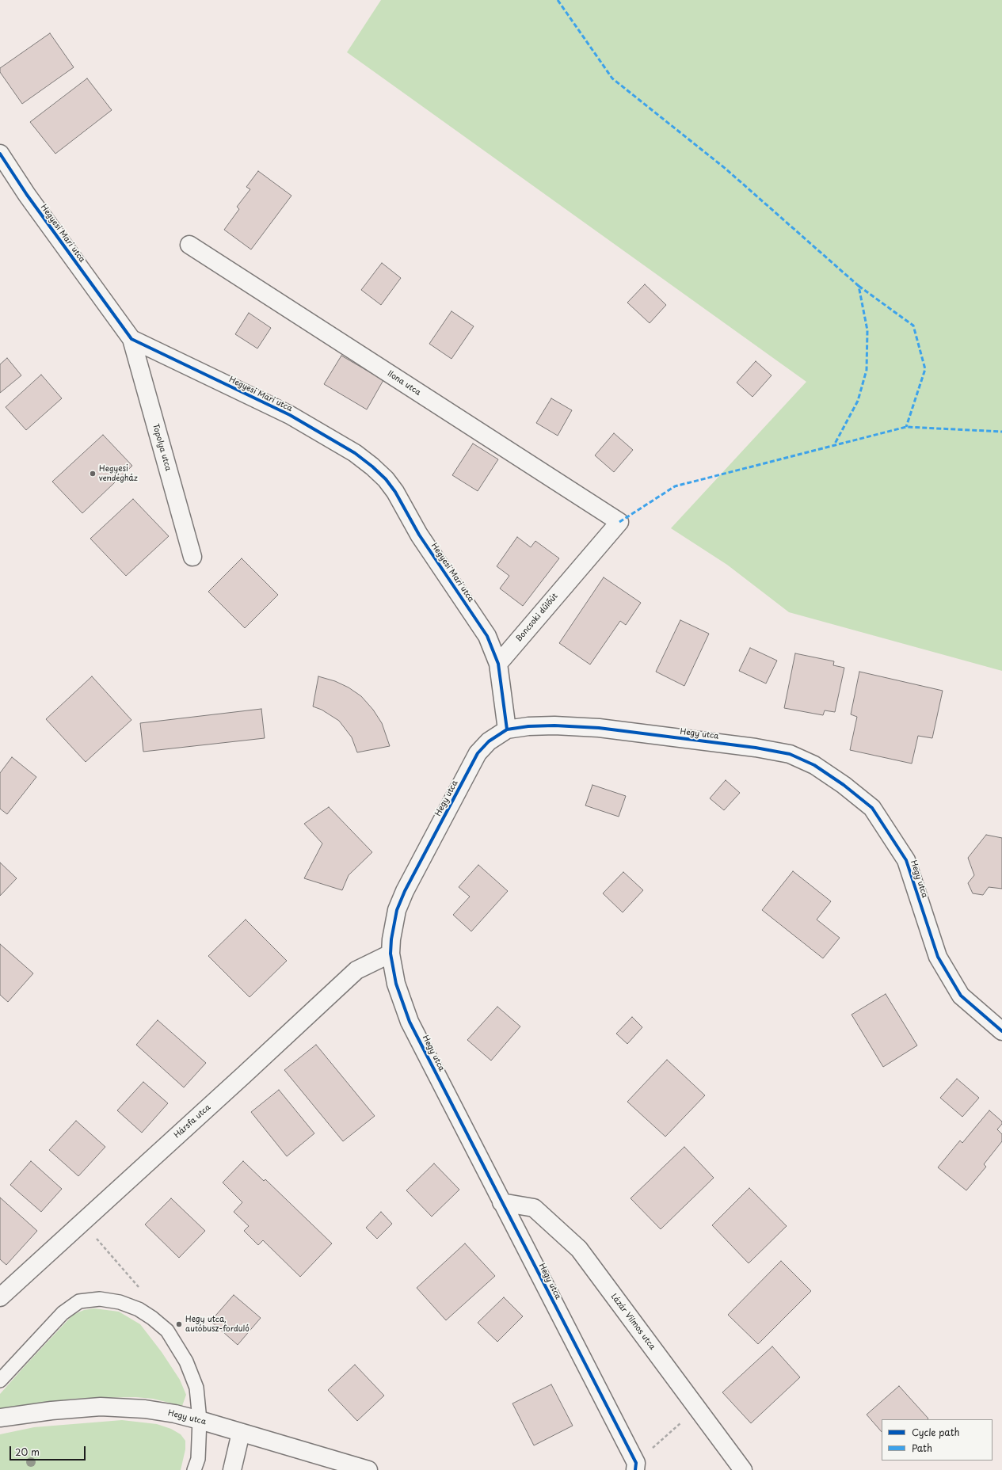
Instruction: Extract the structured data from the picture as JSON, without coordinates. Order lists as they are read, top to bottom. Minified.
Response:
{"streets":{"street":["Hegyesi Mari utca","Ilona utca","Topolya utca","Boncsoki dűlőút","Hegy utca","Hársfa utca","Lázár Vilmos utca"]},"crossings":[["Hegyesi Mari utca","Topolya utca"],["Hegyesi Mari utca","Boncsoki dűlőút"],["Ilona utca","Boncsoki dűlőút"],["Hegy utca","Hársfa utca"],["Hegy utca","Lázár Vilmos utca"]],"places":["Hegyesi vendégház","Hegy utca, autóbusz-forduló"],"legend":["Cycle path","Path"],"scale_bar":"20 m"}
